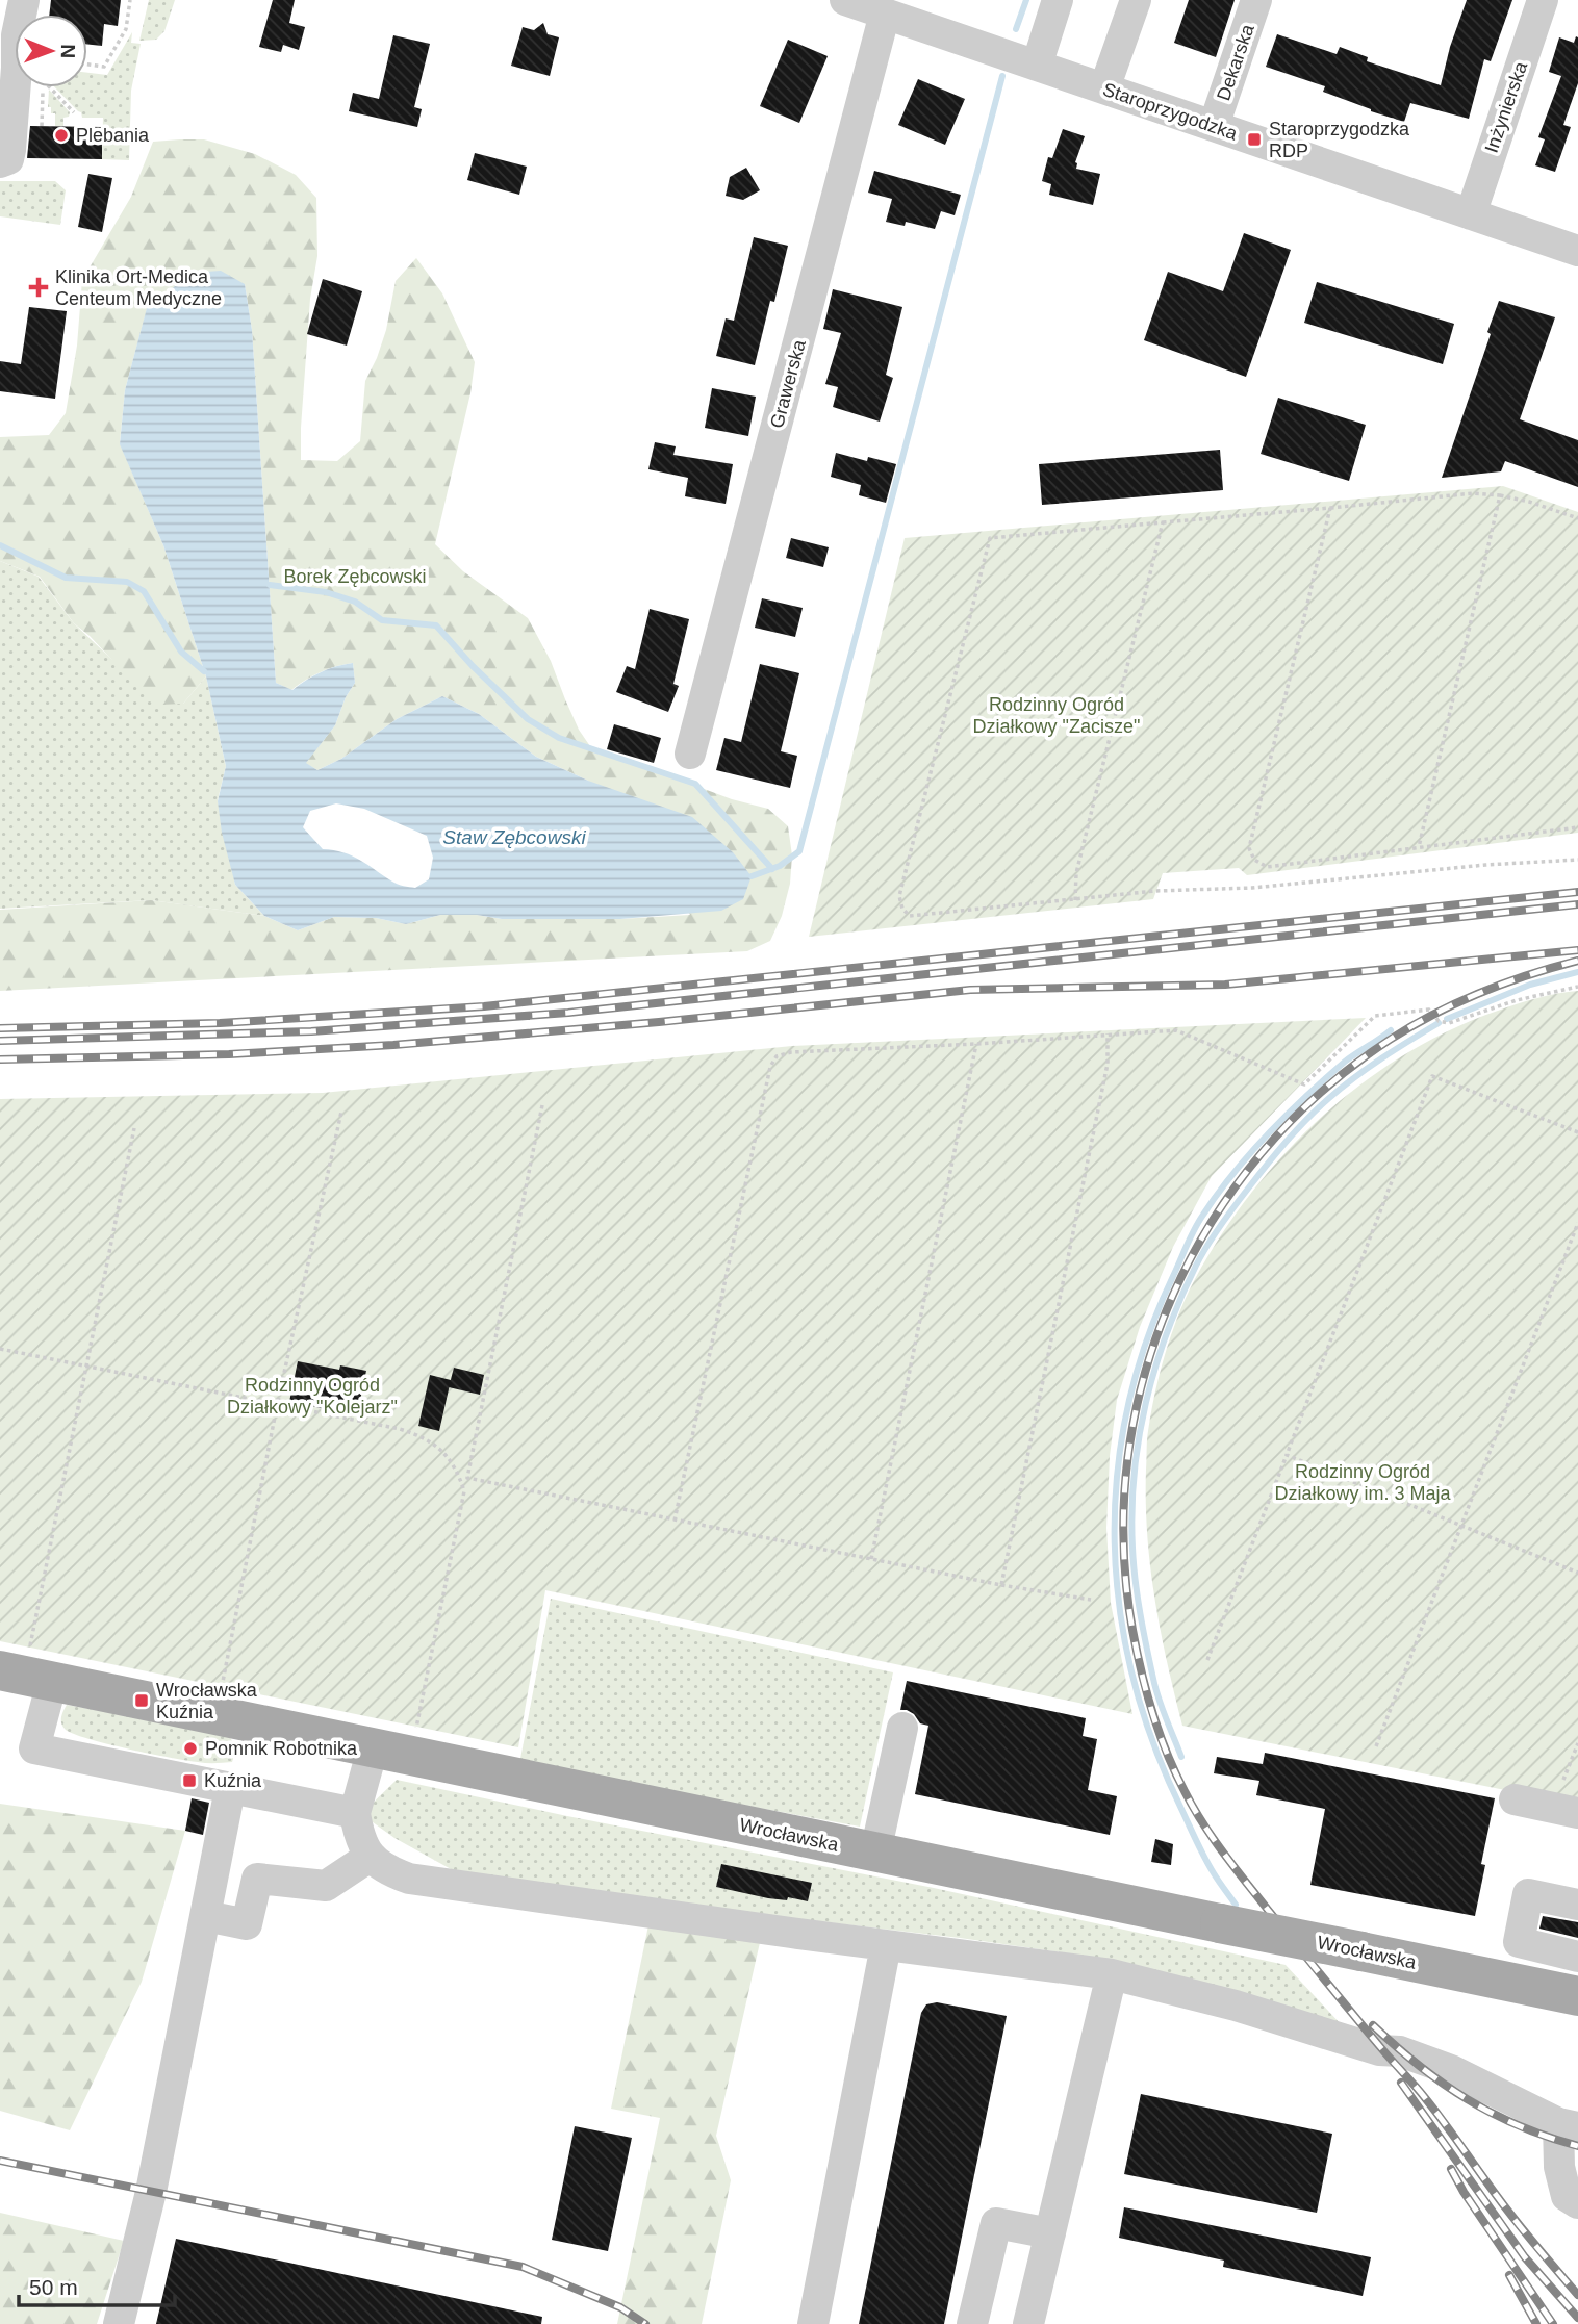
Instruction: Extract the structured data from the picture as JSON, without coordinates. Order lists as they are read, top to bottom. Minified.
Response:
{"streets":{"main road":["Wrocławska"],"street":["Dekarska","Inżynierska","Staroprzygodzka","Grawerska"]},"crossings":[["Dekarska","Staroprzygodzka"],["Inżynierska","Staroprzygodzka"],["Staroprzygodzka","Grawerska"]],"water":["Staw Zębcowski"],"parks":["Borek Zębcowski","Rodzinny Ogród Działkowy \"Zacisze\"","Rodzinny Ogród Działkowy \"Kolejarz\"","Rodzinny Ogród Działkowy im. 3 Maja"],"places":{"other":["Plebania","Pomnik Robotnika"],"transit":["Staroprzygodzka RDP","Wrocławska Kuźnia","Kuźnia"],"health":["Klinika Ort-Medica Centeum Medyczne"]},"scale_bar":"50 m","north":"right"}
